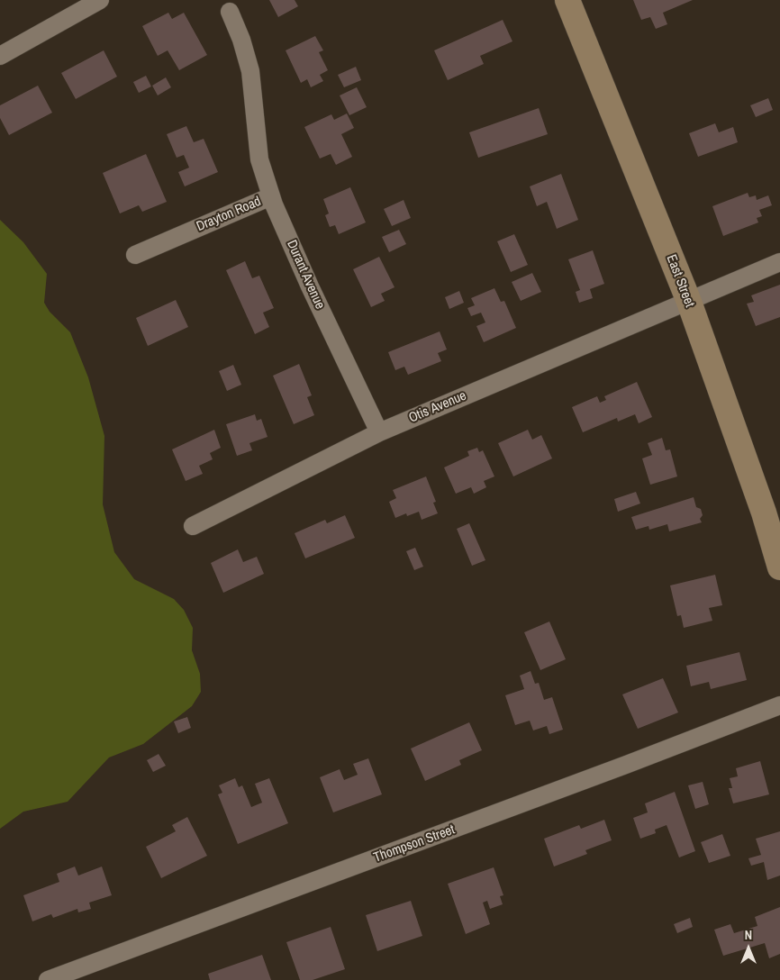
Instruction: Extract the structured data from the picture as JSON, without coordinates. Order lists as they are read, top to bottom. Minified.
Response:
{"streets":{"main road":["East Street"],"street":["Drayton Road","Durant Avenue","Otis Avenue","Thompson Street"]},"crossings":[["Drayton Road","Durant Avenue"],["Durant Avenue","Otis Avenue"],["East Street","Otis Avenue"]],"north":"top"}
